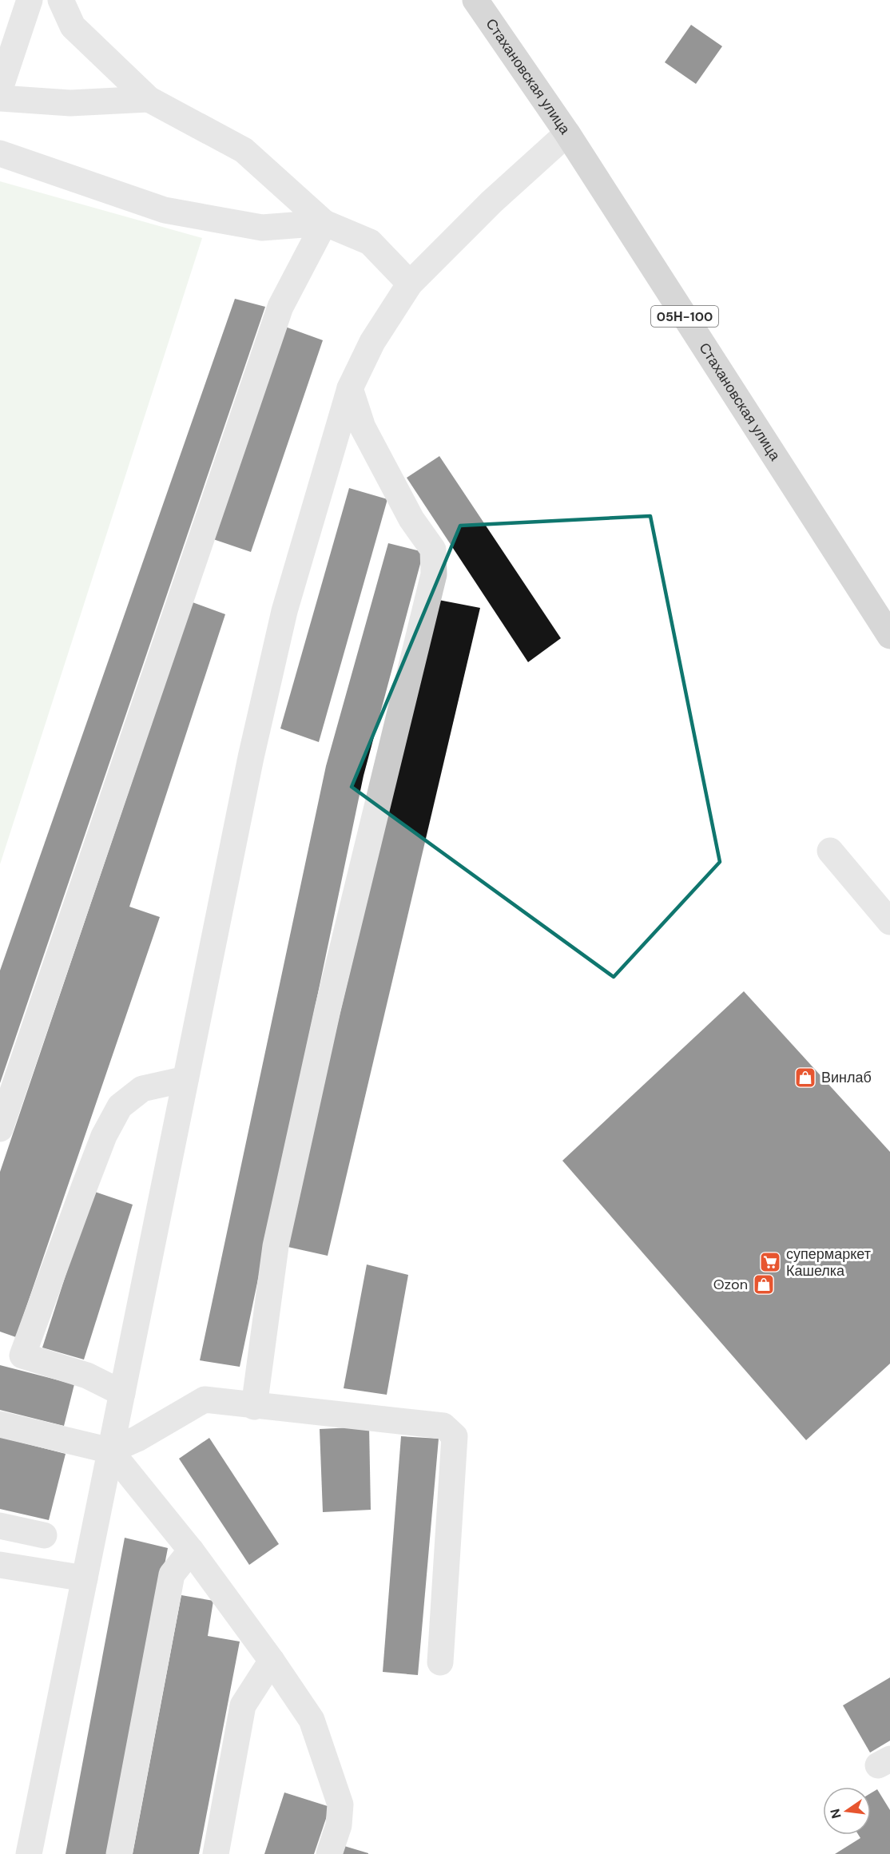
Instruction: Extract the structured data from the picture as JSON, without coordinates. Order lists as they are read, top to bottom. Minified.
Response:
{"streets":{"main road":["Стахановская улица","05Н-100"]},"places":{"shop":["Винлаб","Ozon"],"supermarket":["супермаркет Кашелка"]},"north":"left"}
